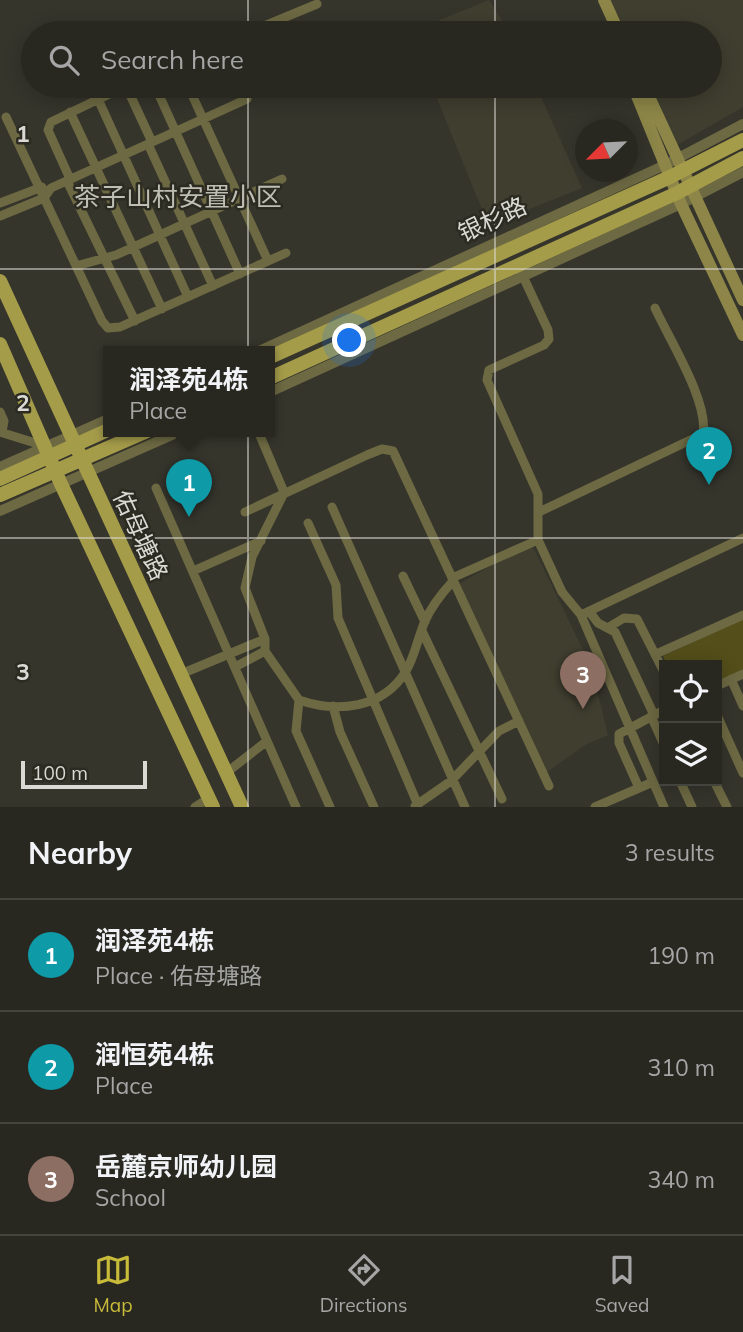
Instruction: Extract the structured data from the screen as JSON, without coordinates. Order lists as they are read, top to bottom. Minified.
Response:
{"streets":{"main road":["银杉路","佑母塘路"]},"districts":["茶子山村安置小区"],"scale_bar":"100 m","north":"bottom left","page":{"search":"Search here","popup":["润泽苑4栋","Place"],"pins":["2","1","3"],"scale":"100 m","heading":["Nearby","3 results"],"list":[{"mark":"1","name":"润泽苑4栋","note":"Place · 佑母塘路","value":"190 m"},{"mark":"2","name":"润恒苑4栋","note":"Place","value":"310 m"},{"mark":"3","name":"岳麓京师幼儿园","note":"School","value":"340 m"}],"nav":["Map","Directions","Saved"]},"grid":{"rows":["1","2","3"]}}
